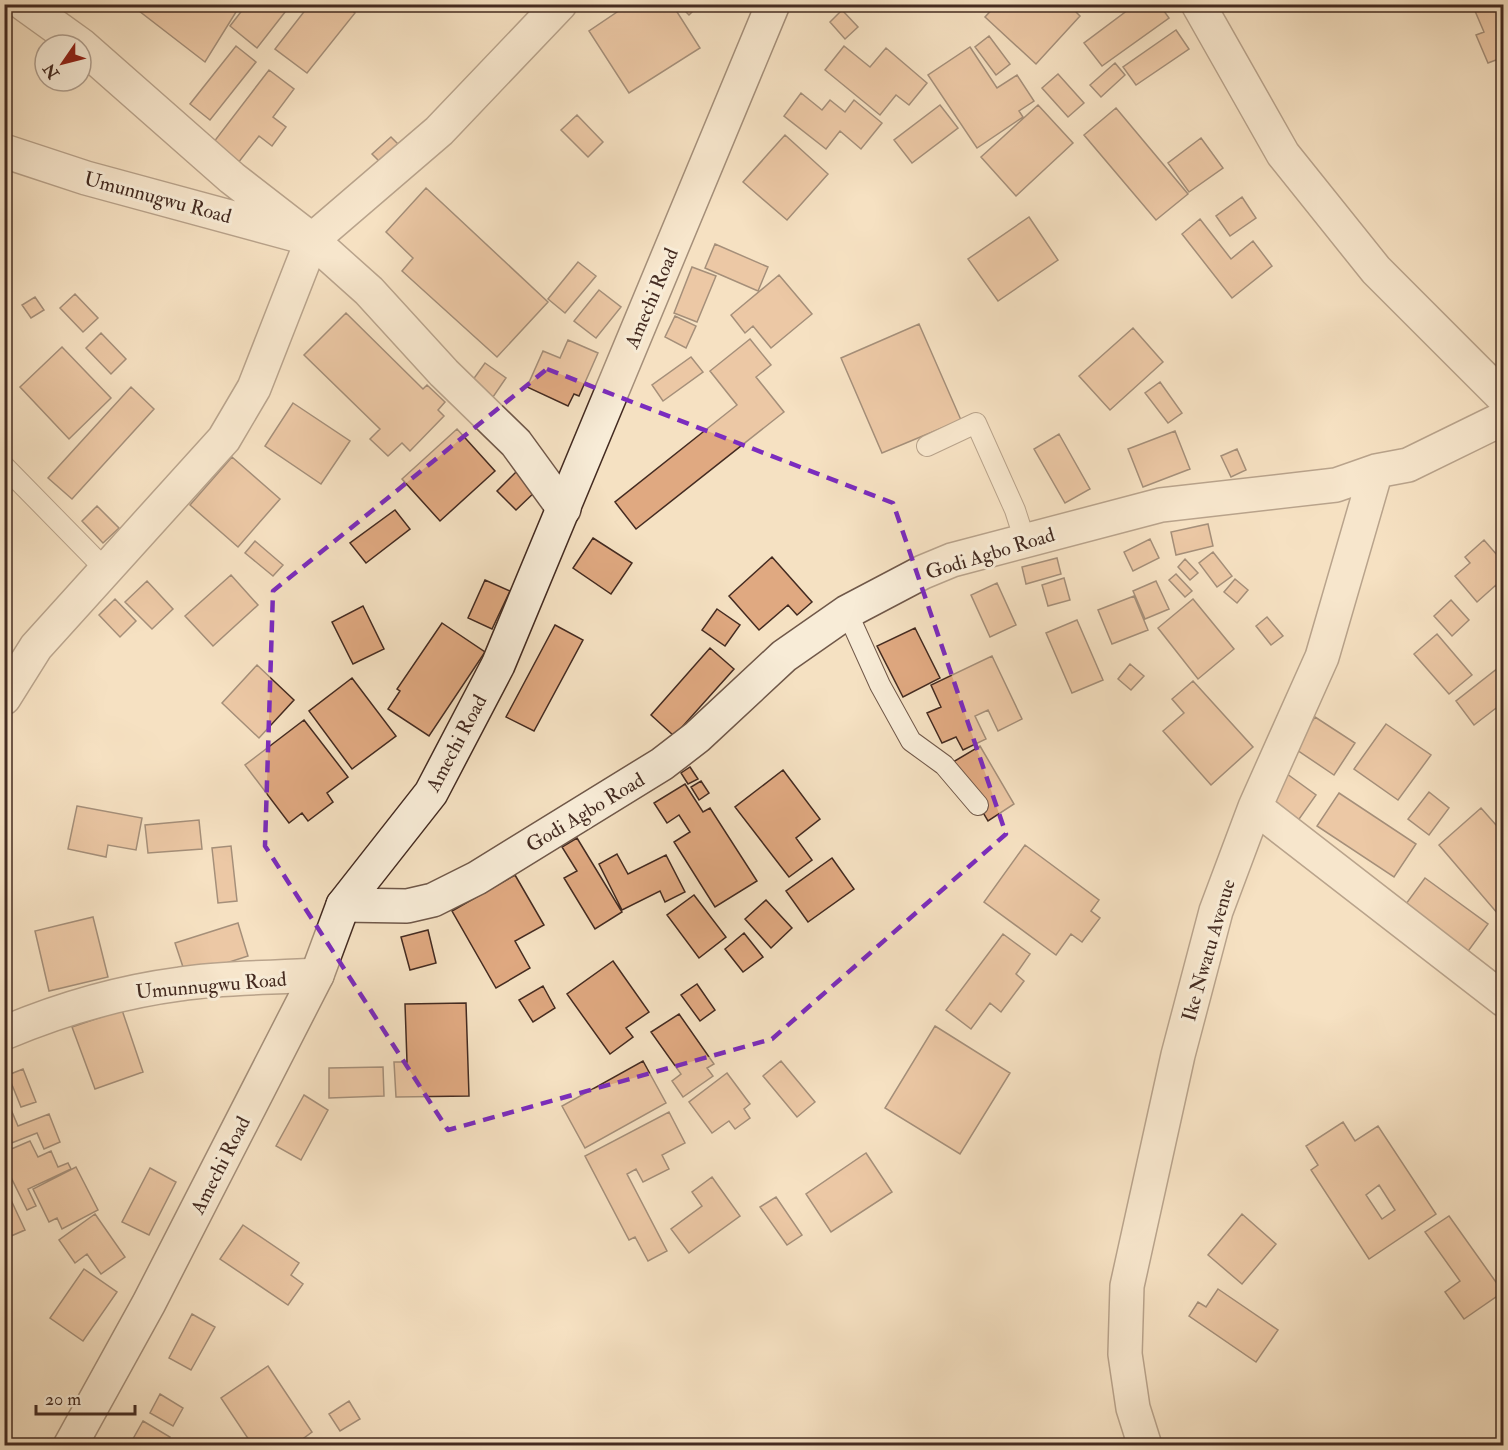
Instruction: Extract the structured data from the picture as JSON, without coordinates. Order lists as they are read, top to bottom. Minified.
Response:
{"streets":{"street":["Umunnugwu Road","Amechi Road","Godi Agbo Road","Ike Nwatu Avenue"]},"crossings":[["Umunnugwu Road","Amechi Road"],["Amechi Road","Godi Agbo Road"],["Godi Agbo Road","Ike Nwatu Avenue"]],"scale_bar":"20 m","north":"bottom left"}
